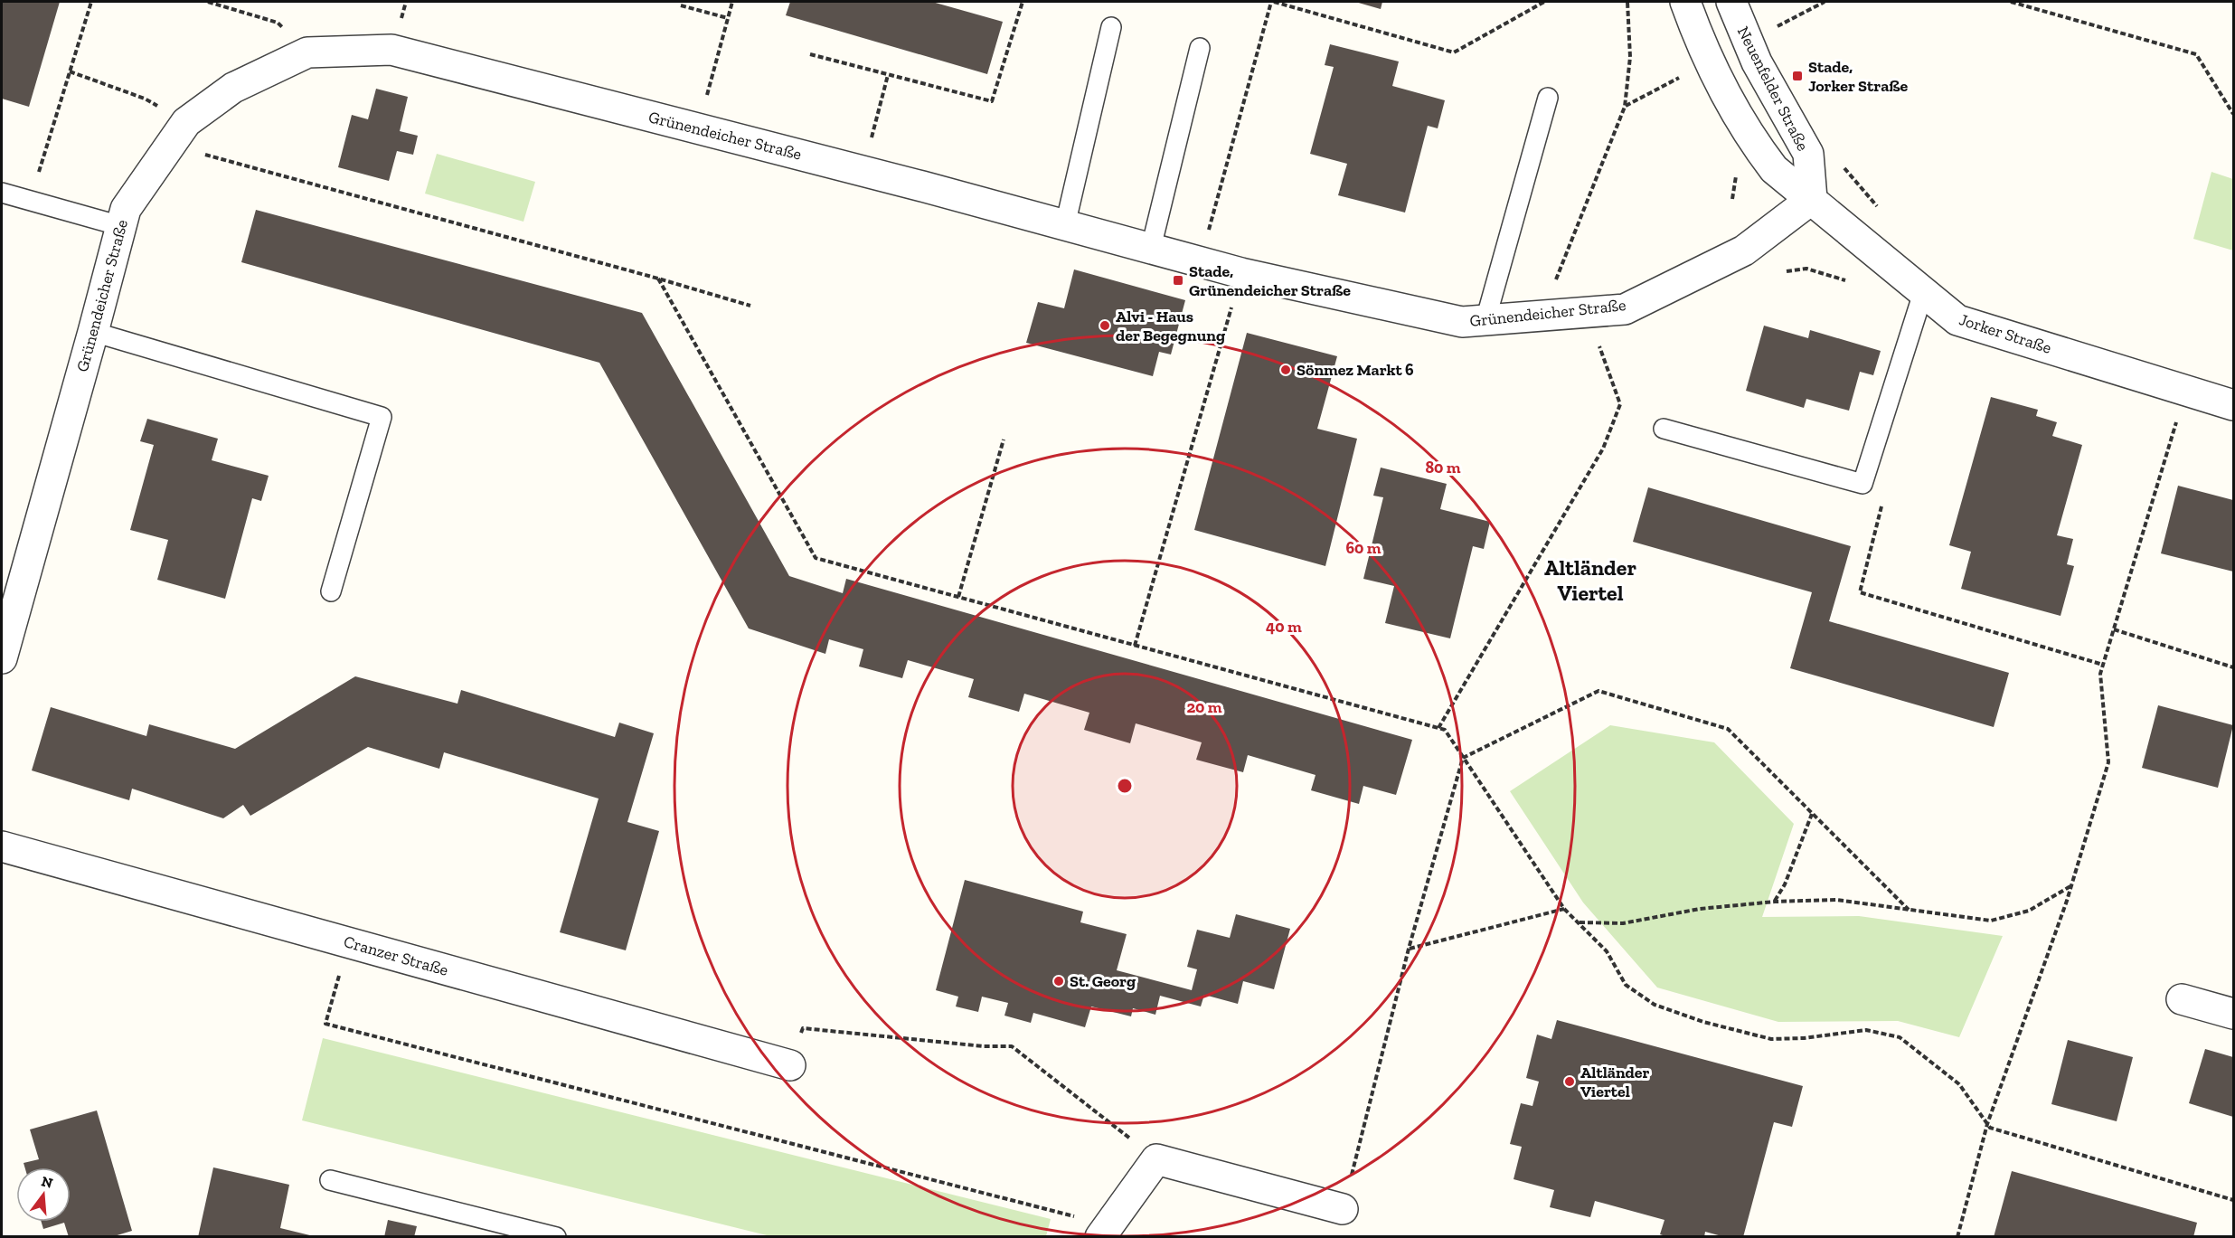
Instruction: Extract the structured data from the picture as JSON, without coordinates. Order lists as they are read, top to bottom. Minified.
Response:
{"streets":{"street":["Neuenfelder Straße","Grünendeicher Straße","Jorker Straße","Cranzer Straße"]},"crossings":[["Neuenfelder Straße","Grünendeicher Straße"],["Neuenfelder Straße","Jorker Straße"],["Grünendeicher Straße","Jorker Straße"]],"districts":["Altländer Viertel"],"places":{"transit":["Stade, Jorker Straße","Stade, Grünendeicher Straße"],"other":["Alvi - Haus der Begegnung","Sönmez Markt 6","St. Georg","Altländer Viertel"]},"north":"top","rings":["80 m","60 m","40 m","20 m"]}
